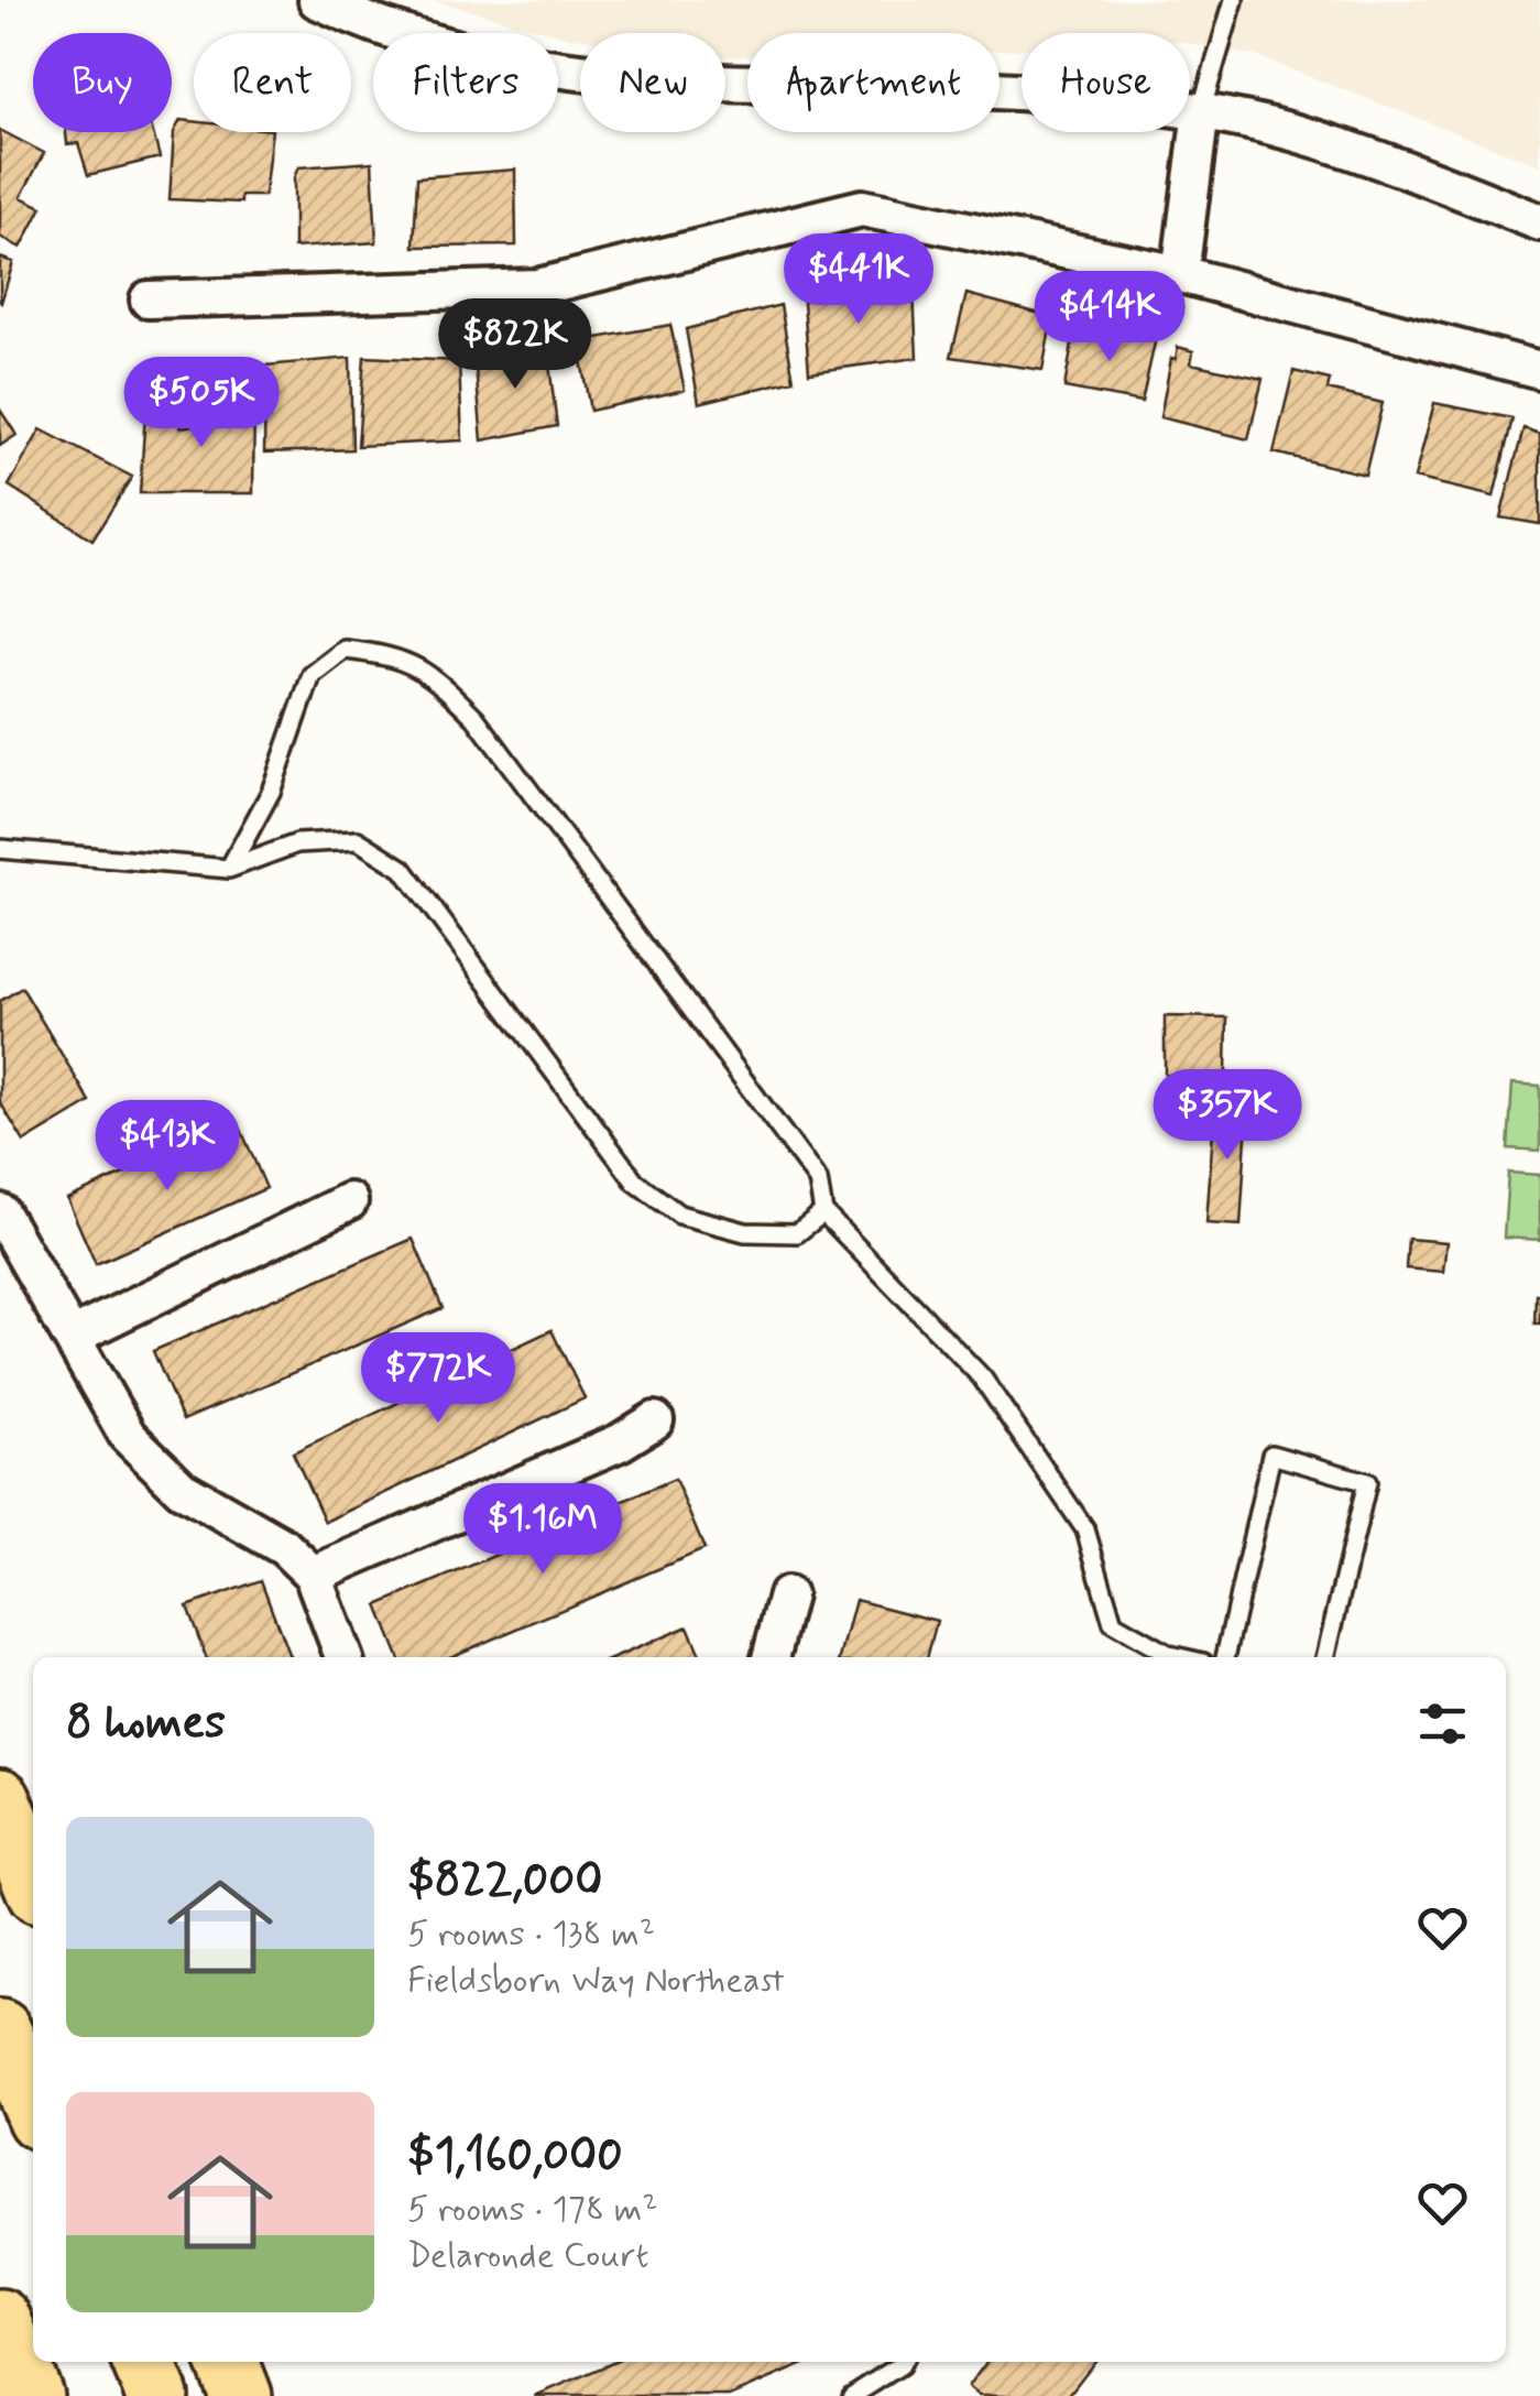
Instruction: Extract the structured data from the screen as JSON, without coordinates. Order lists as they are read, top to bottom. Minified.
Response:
{"page":{"chip":["Buy","Rent","Filters","New","Apartment","House"],"price":["$441K","$414K","$822K","$505K","$357K","$413K","$772K","$1.16M"],"heading":"8 homes","list":[{"name":"$822,000","note":"5 rooms · 138 m² · Fieldsborn Way Northeast"},{"name":"$1,160,000","note":"5 rooms · 178 m² · Delaronde Court"}]}}
